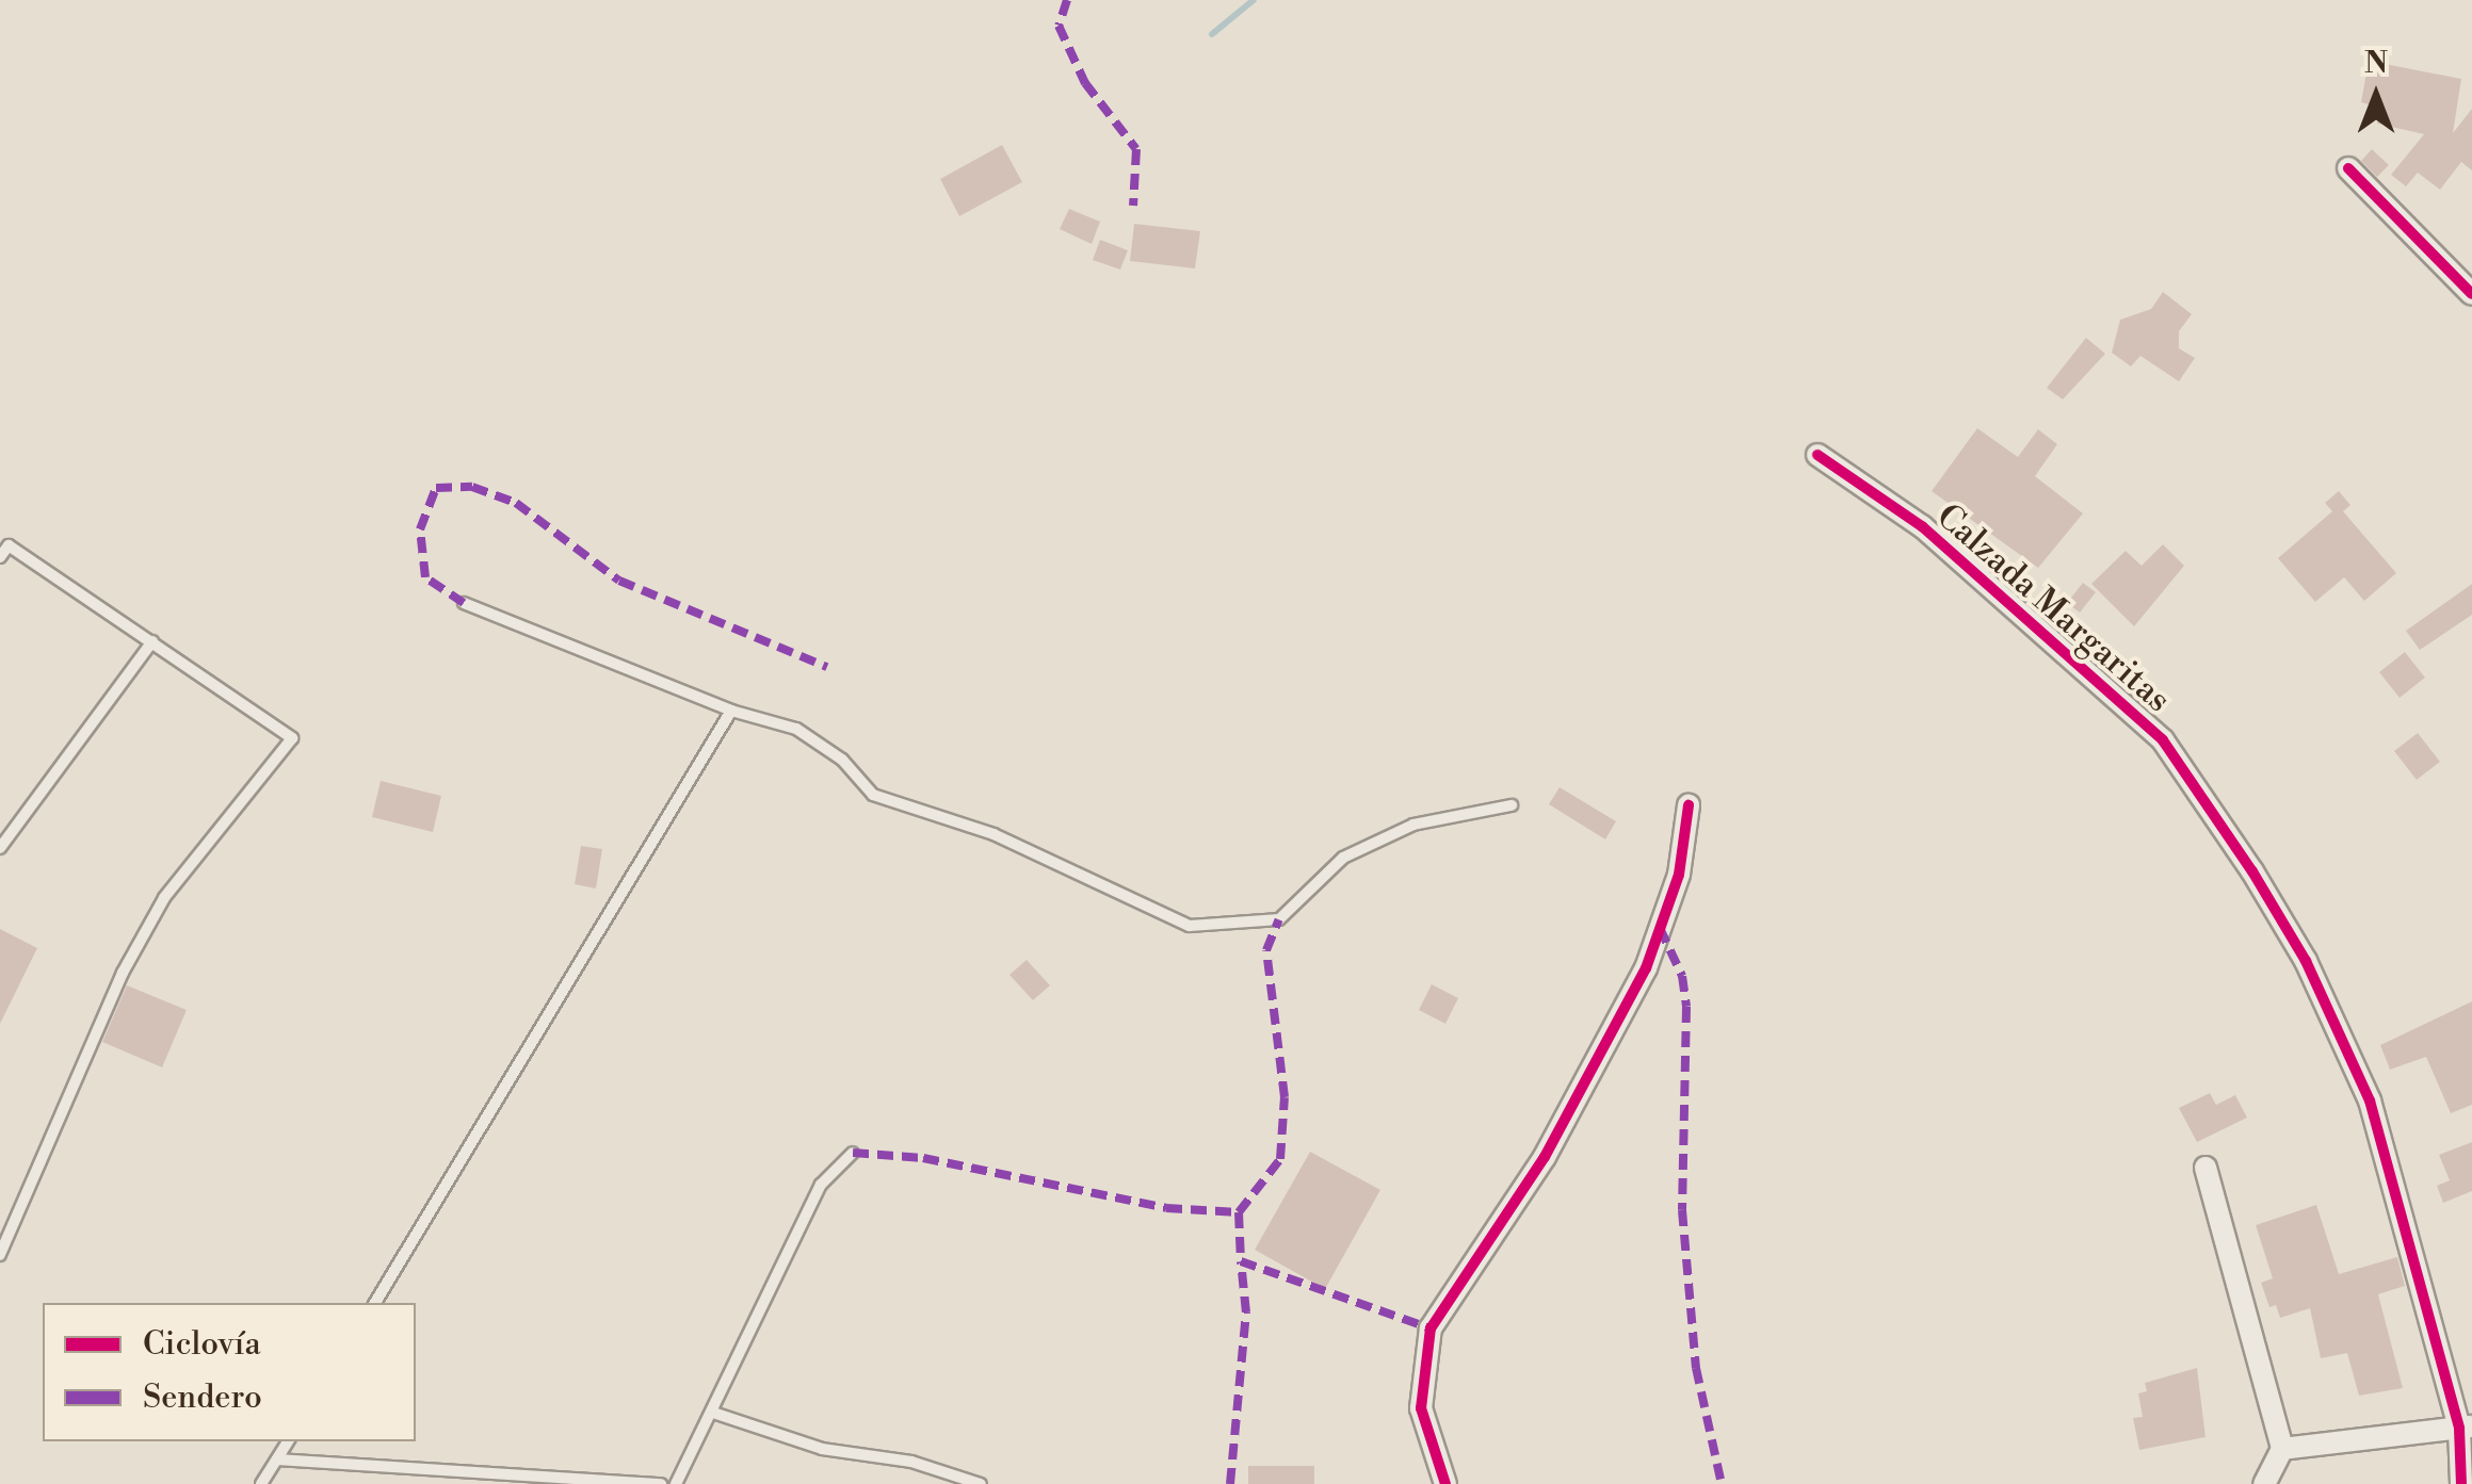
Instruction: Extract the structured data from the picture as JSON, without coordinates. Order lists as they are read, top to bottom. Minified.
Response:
{"streets":{"street":["Calzada Margaritas"]},"legend":["Ciclovía","Sendero"],"north":"top"}
